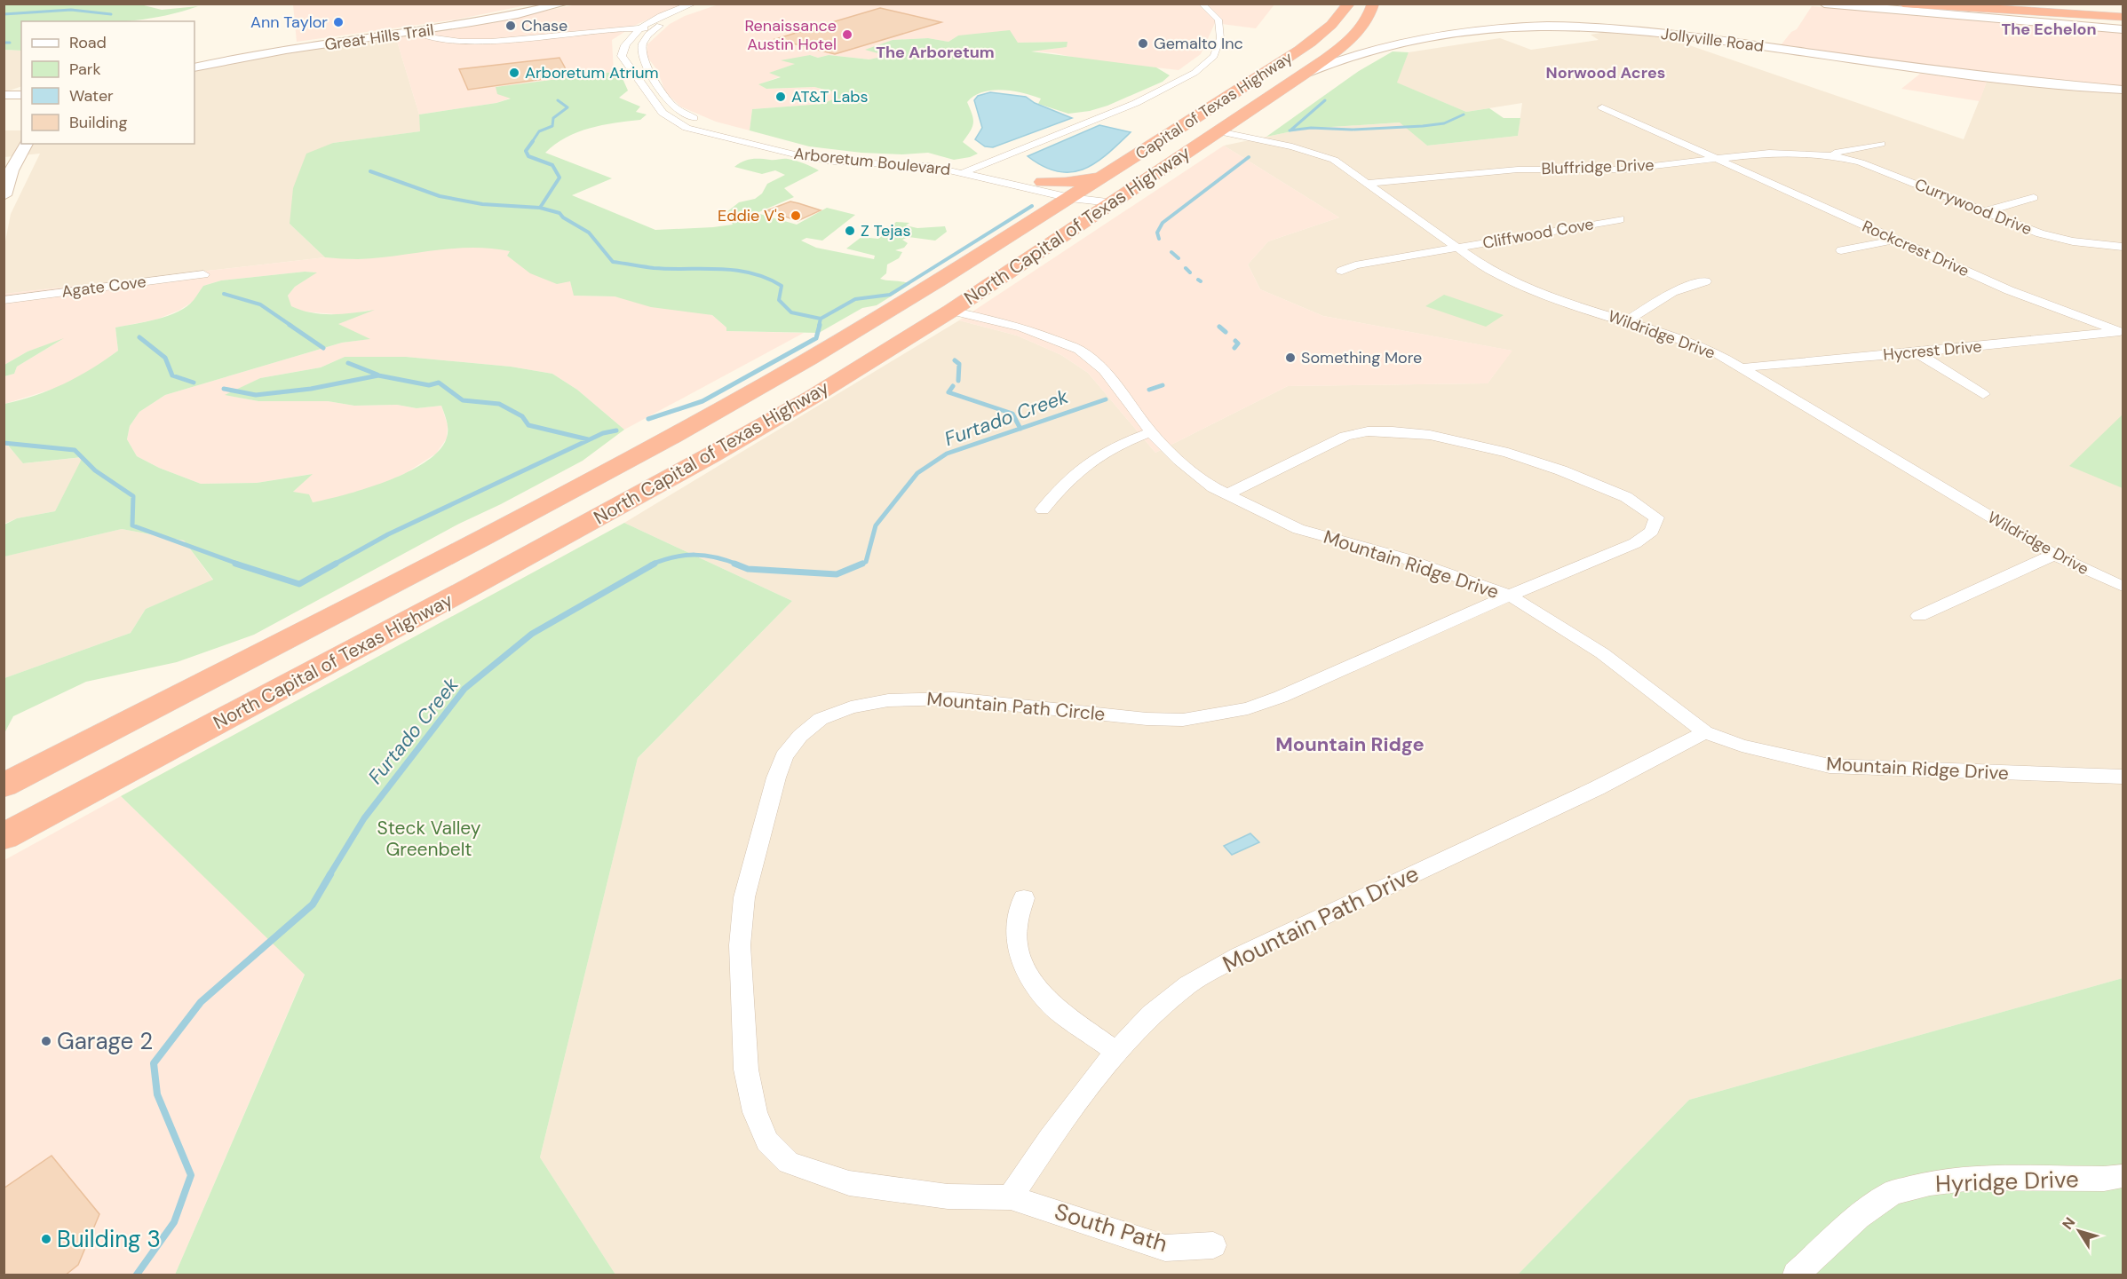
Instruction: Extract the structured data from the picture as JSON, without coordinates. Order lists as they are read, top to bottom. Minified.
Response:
{"streets":{"highway":["Capital of Texas Highway","North Capital of Texas Highway"],"street":["Great Hills Trail","Jollyville Road","Arboretum Boulevard","Bluffridge Drive","Currywood Drive","Cliffwood Cove","Rockcrest Drive","Agate Cove","Wildridge Drive","Hycrest Drive","Mountain Ridge Drive","Mountain Path Circle","Mountain Path Drive","Hyridge Drive","South Path"]},"crossings":[["Jollyville Road","North Capital of Texas Highway"],["Capital of Texas Highway","Arboretum Boulevard"],["Capital of Texas Highway","North Capital of Texas Highway"],["Arboretum Boulevard","North Capital of Texas Highway"],["Bluffridge Drive","Currywood Drive"],["Bluffridge Drive","Rockcrest Drive"],["Bluffridge Drive","Wildridge Drive"],["North Capital of Texas Highway","Wildridge Drive"],["North Capital of Texas Highway","Mountain Ridge Drive"],["Cliffwood Cove","Wildridge Drive"],["Rockcrest Drive","Hycrest Drive"],["Wildridge Drive","Hycrest Drive"],["Mountain Ridge Drive","Mountain Path Circle"],["Mountain Ridge Drive","Mountain Path Drive"],["Mountain Path Circle","Mountain Path Drive"],["Mountain Path Circle","South Path"],["Mountain Path Drive","South Path"]],"districts":["The Echelon","The Arboretum","Norwood Acres","Mountain Ridge"],"water":["Furtado Creek"],"parks":["Steck Valley Greenbelt"],"places":["Ann Taylor","Chase","Renaissance Austin Hotel","Gemalto Inc","Arboretum Atrium","AT&T Labs","Eddie V's","Z Tejas","Something More","Garage 2","Building 3"],"legend":["Road","Park","Water","Building"],"north":"top left"}
